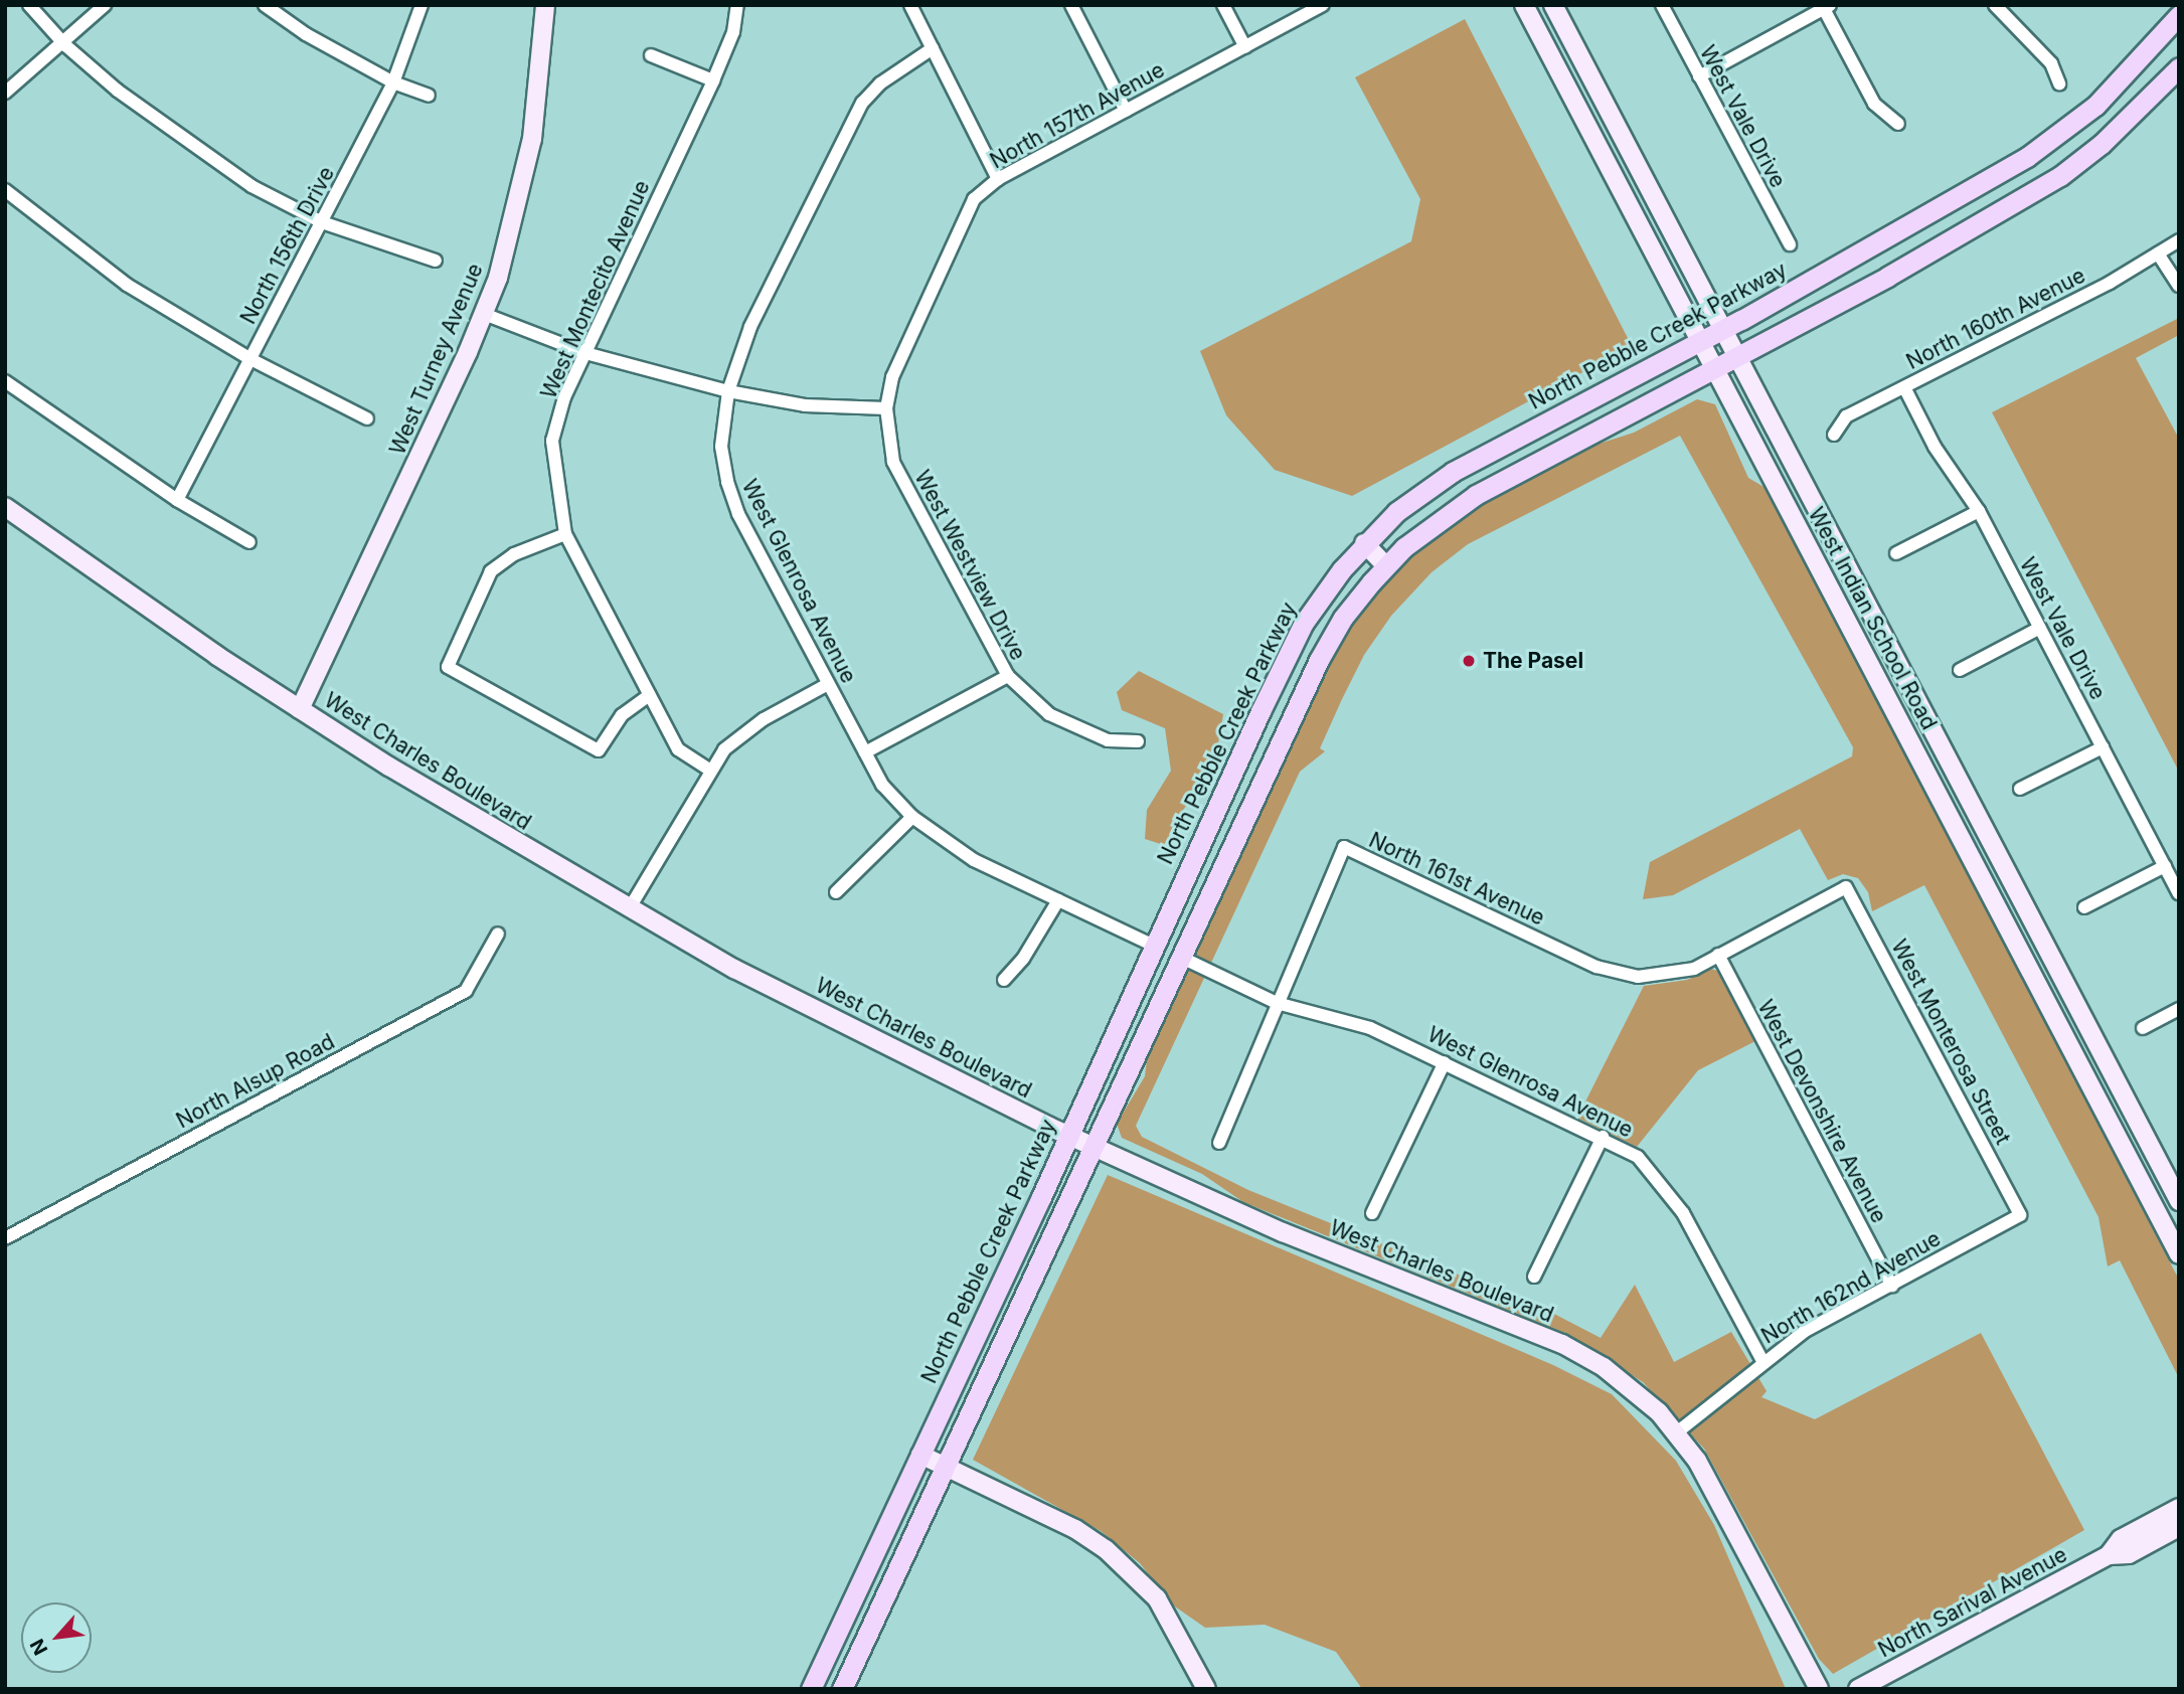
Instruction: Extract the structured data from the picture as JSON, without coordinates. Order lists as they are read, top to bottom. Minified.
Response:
{"streets":{"main road":["North Pebble Creek Parkway"],"street":["North 157th Avenue","West Vale Drive","North 156th Drive","West Montecito Avenue","North 160th Avenue","West Turney Avenue","West Westview Drive","West Glenrosa Avenue","West Indian School Road","West Charles Boulevard","North 161st Avenue","West Monterosa Street","North Alsup Road","West Devonshire Avenue","North 162nd Avenue","North Sarival Avenue"]},"crossings":[["North 157th Avenue","West Westview Drive"],["West Vale Drive","North 160th Avenue"],["North Pebble Creek Parkway","West Glenrosa Avenue"],["North Pebble Creek Parkway","West Indian School Road"],["North Pebble Creek Parkway","West Charles Boulevard"],["West Turney Avenue","West Charles Boulevard"],["West Glenrosa Avenue","North 161st Avenue"],["West Glenrosa Avenue","North 162nd Avenue"],["West Charles Boulevard","North 162nd Avenue"],["North 161st Avenue","West Monterosa Street"],["North 161st Avenue","West Devonshire Avenue"],["West Monterosa Street","North 162nd Avenue"],["West Devonshire Avenue","North 162nd Avenue"]],"places":["The Pasel"],"north":"bottom left"}
